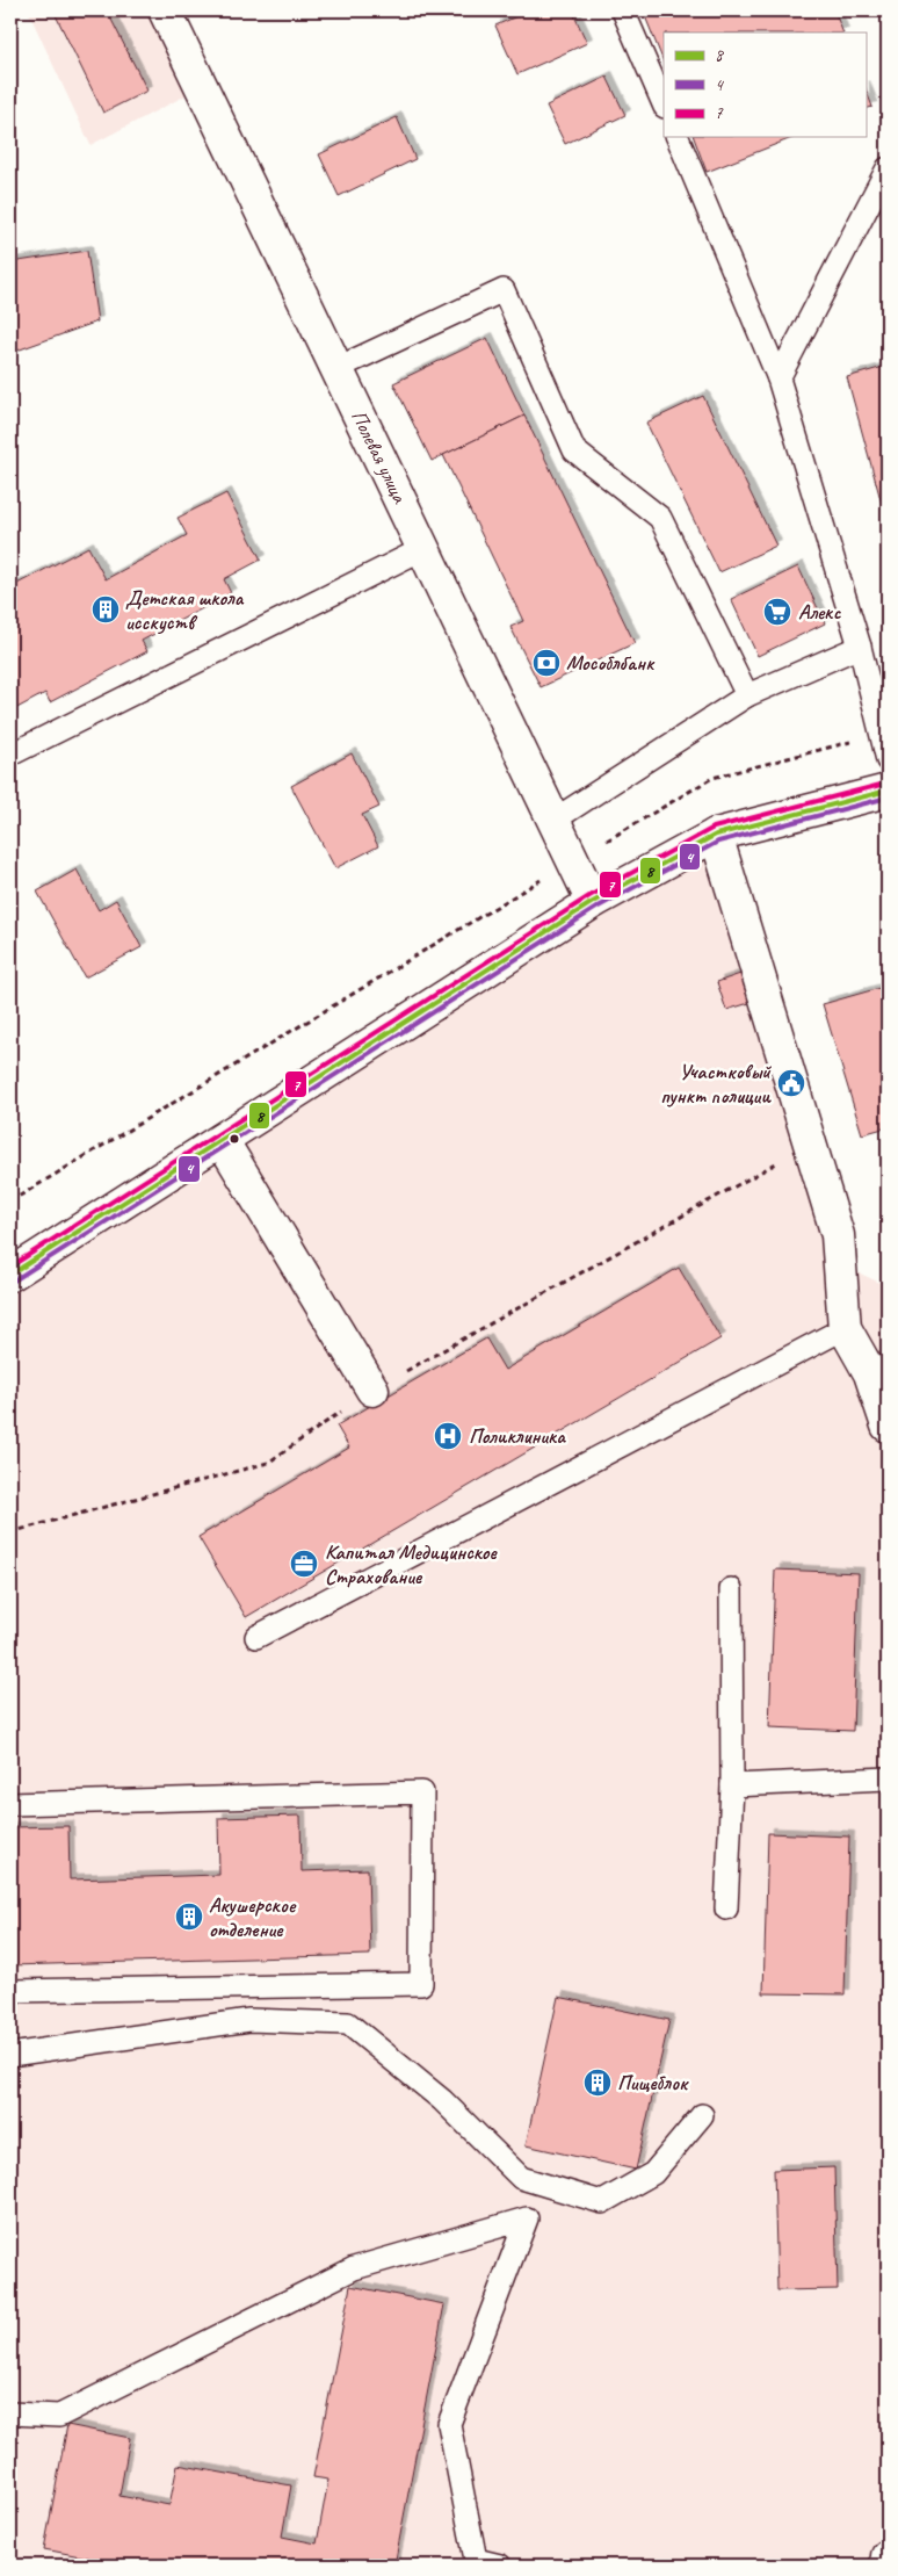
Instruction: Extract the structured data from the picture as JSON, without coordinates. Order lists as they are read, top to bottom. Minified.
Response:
{"streets":{"street":["Полевая улица"]},"places":{"building":["Детская школа исскуств","Акушерское отделение","Пищеблок"],"supermarket":["Алекс"],"bank":["Мособлбанк"],"public building":["Участковый пункт полиции"],"hospital":["Поликлиника"],"office":["Капитал Медицинское Страхование"]},"lines":["transit line 7","transit line 8","transit line 4"],"legend":["8","4","7"]}
